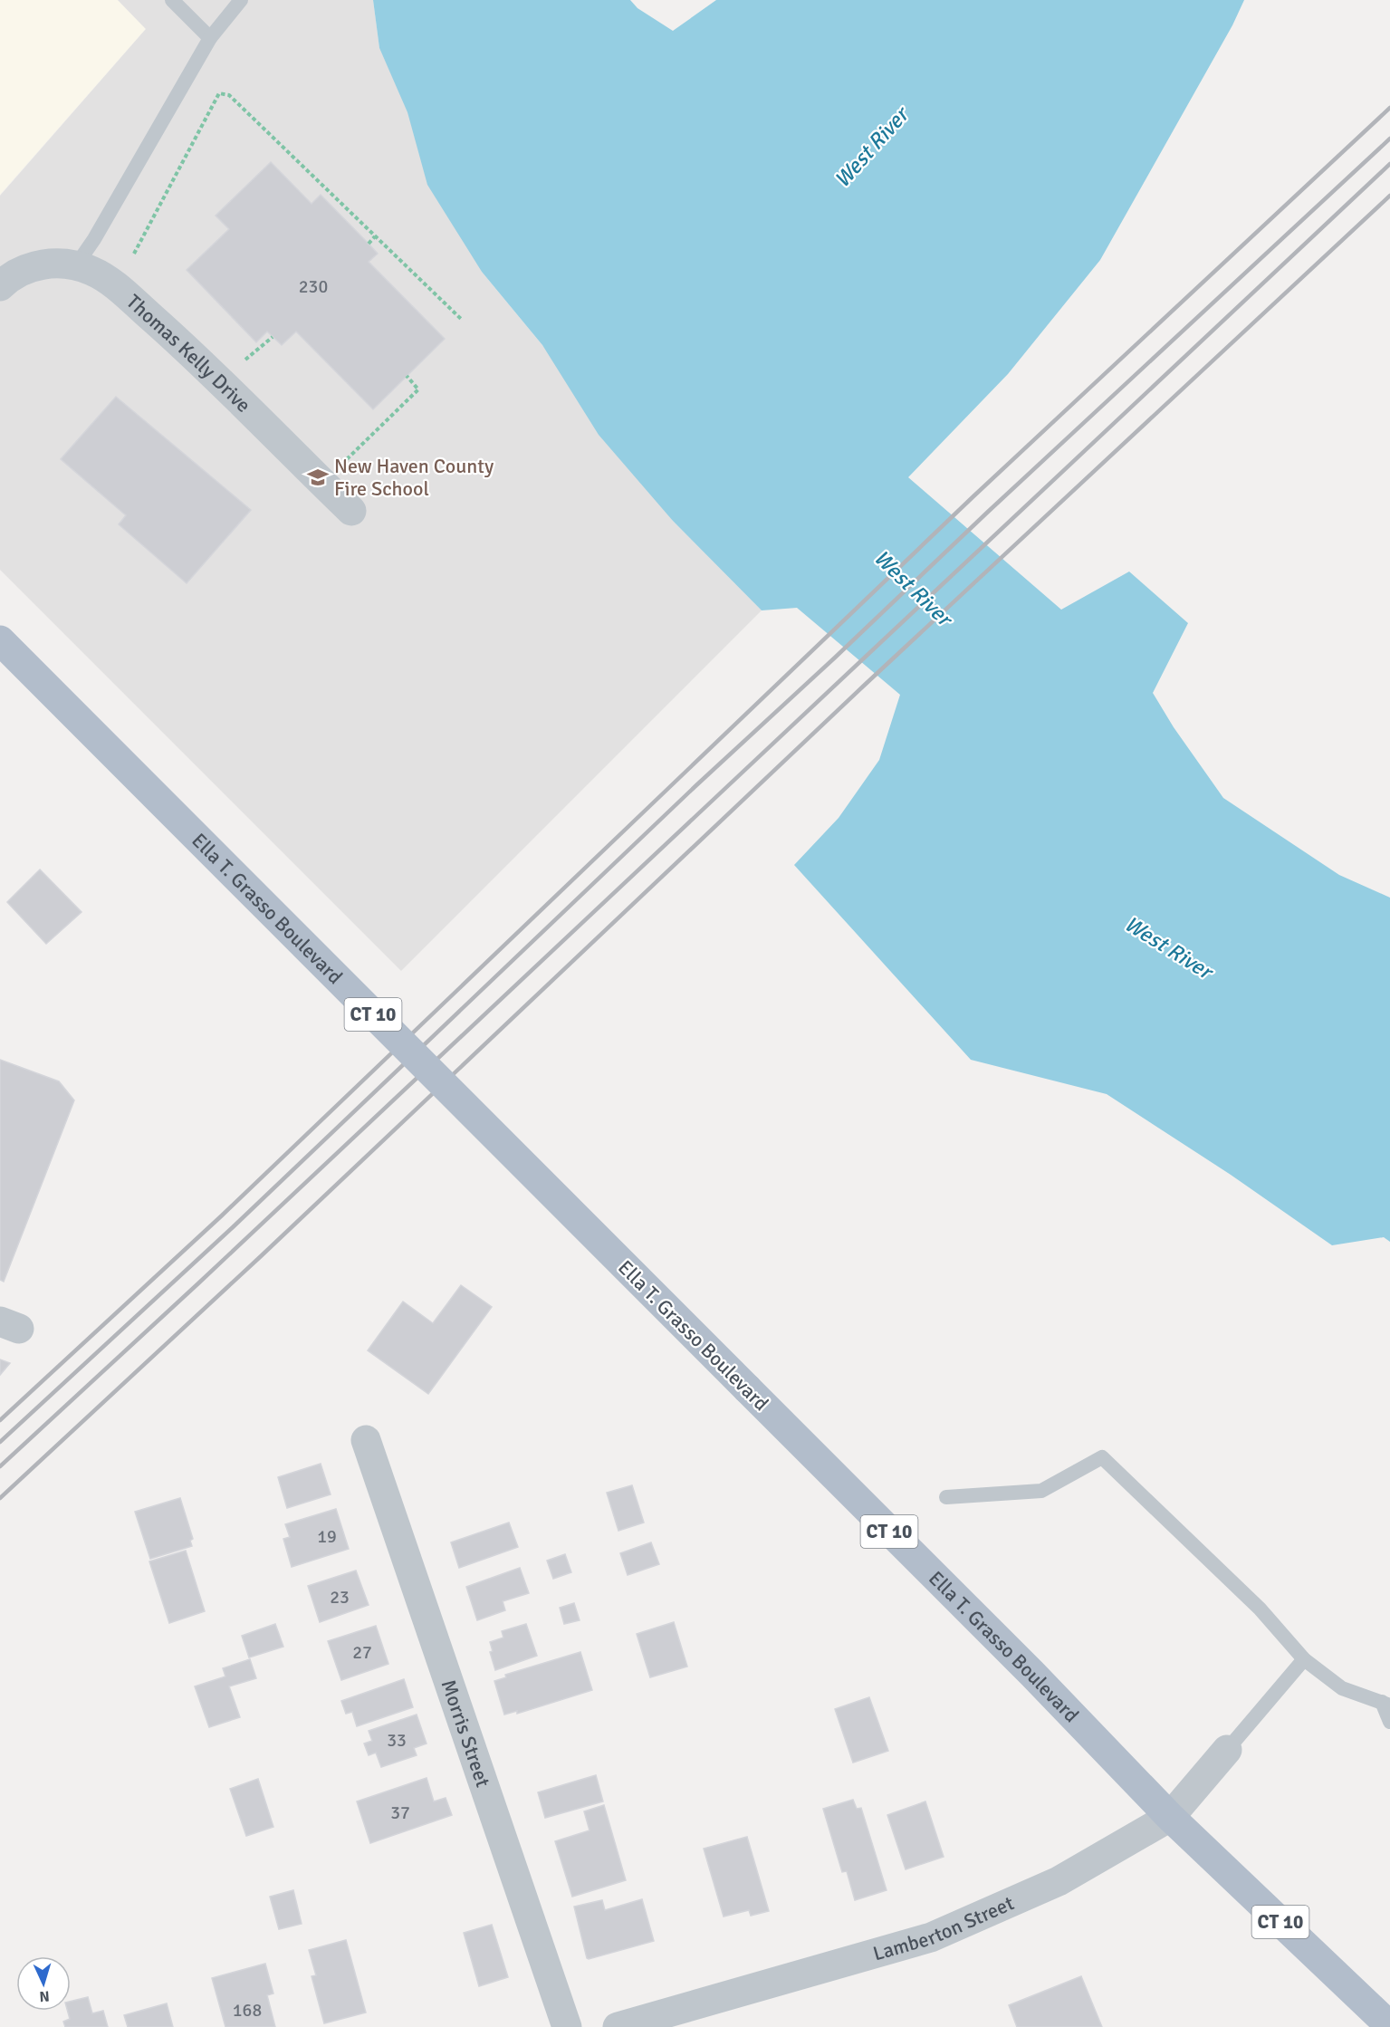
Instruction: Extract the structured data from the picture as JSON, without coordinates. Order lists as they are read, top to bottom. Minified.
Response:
{"streets":{"main road":["Ella T. Grasso Boulevard","CT 10"],"street":["Thomas Kelly Drive","Morris Street","Lamberton Street"]},"crossings":[["Ella T. Grasso Boulevard","Lamberton Street"]],"water":["West River"],"places":{"school or university":["New Haven County Fire School"]},"house_numbers":["230","19","23","27","33","37","168"],"north":"bottom"}
